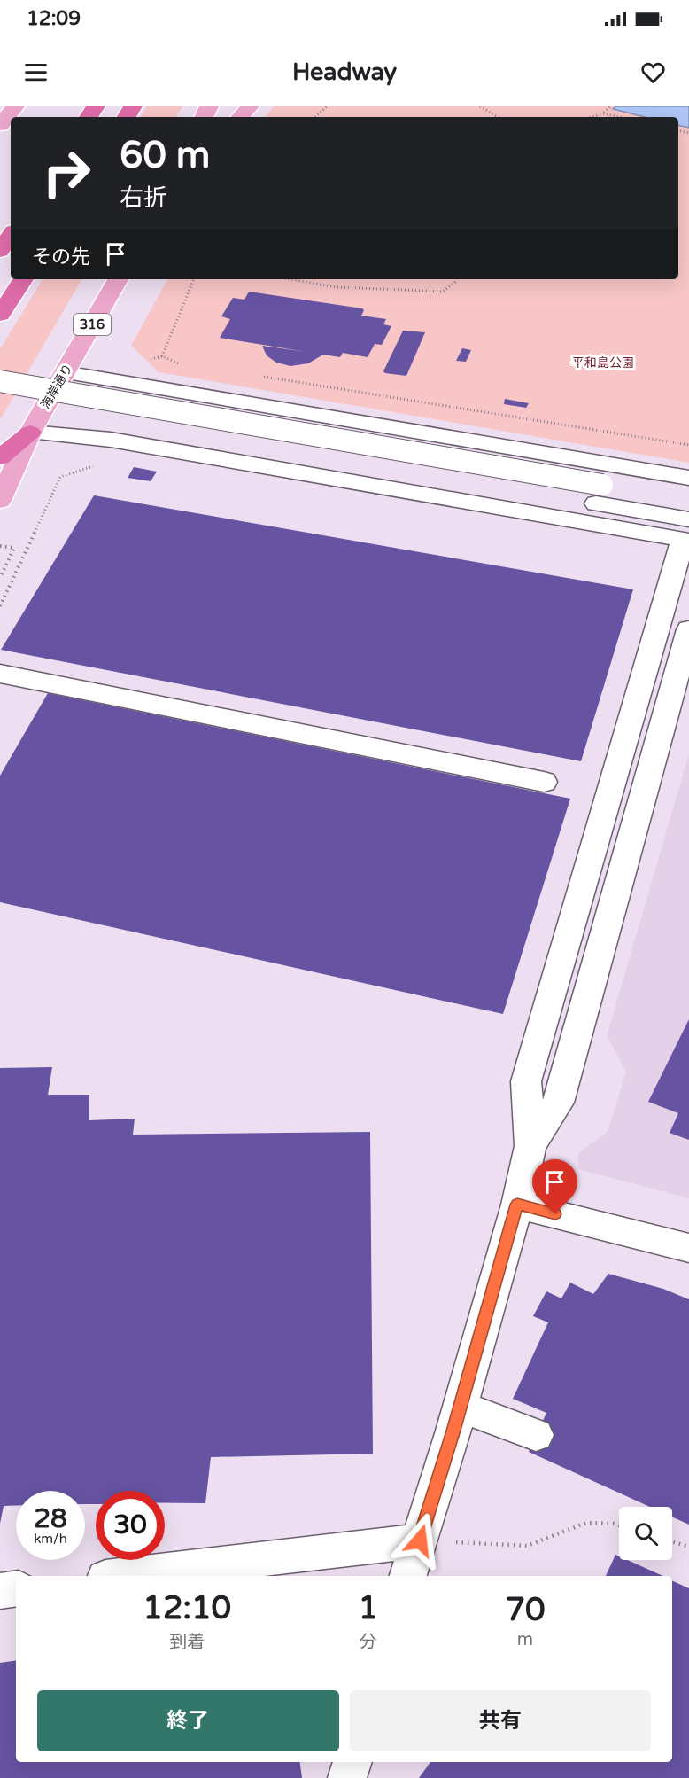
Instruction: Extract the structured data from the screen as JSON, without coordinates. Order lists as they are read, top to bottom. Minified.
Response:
{"streets":{"main road":["316","海岸通り"]},"parks":["平和島公園"],"page":{"status":"12:09","header":"Headway","turn":["60 m","右折"],"then":"その先","speed":"28 km/h","limit":"30","eta":["12:10","到着","1","分","70","m"],"buttons":["終了","共有"]}}
